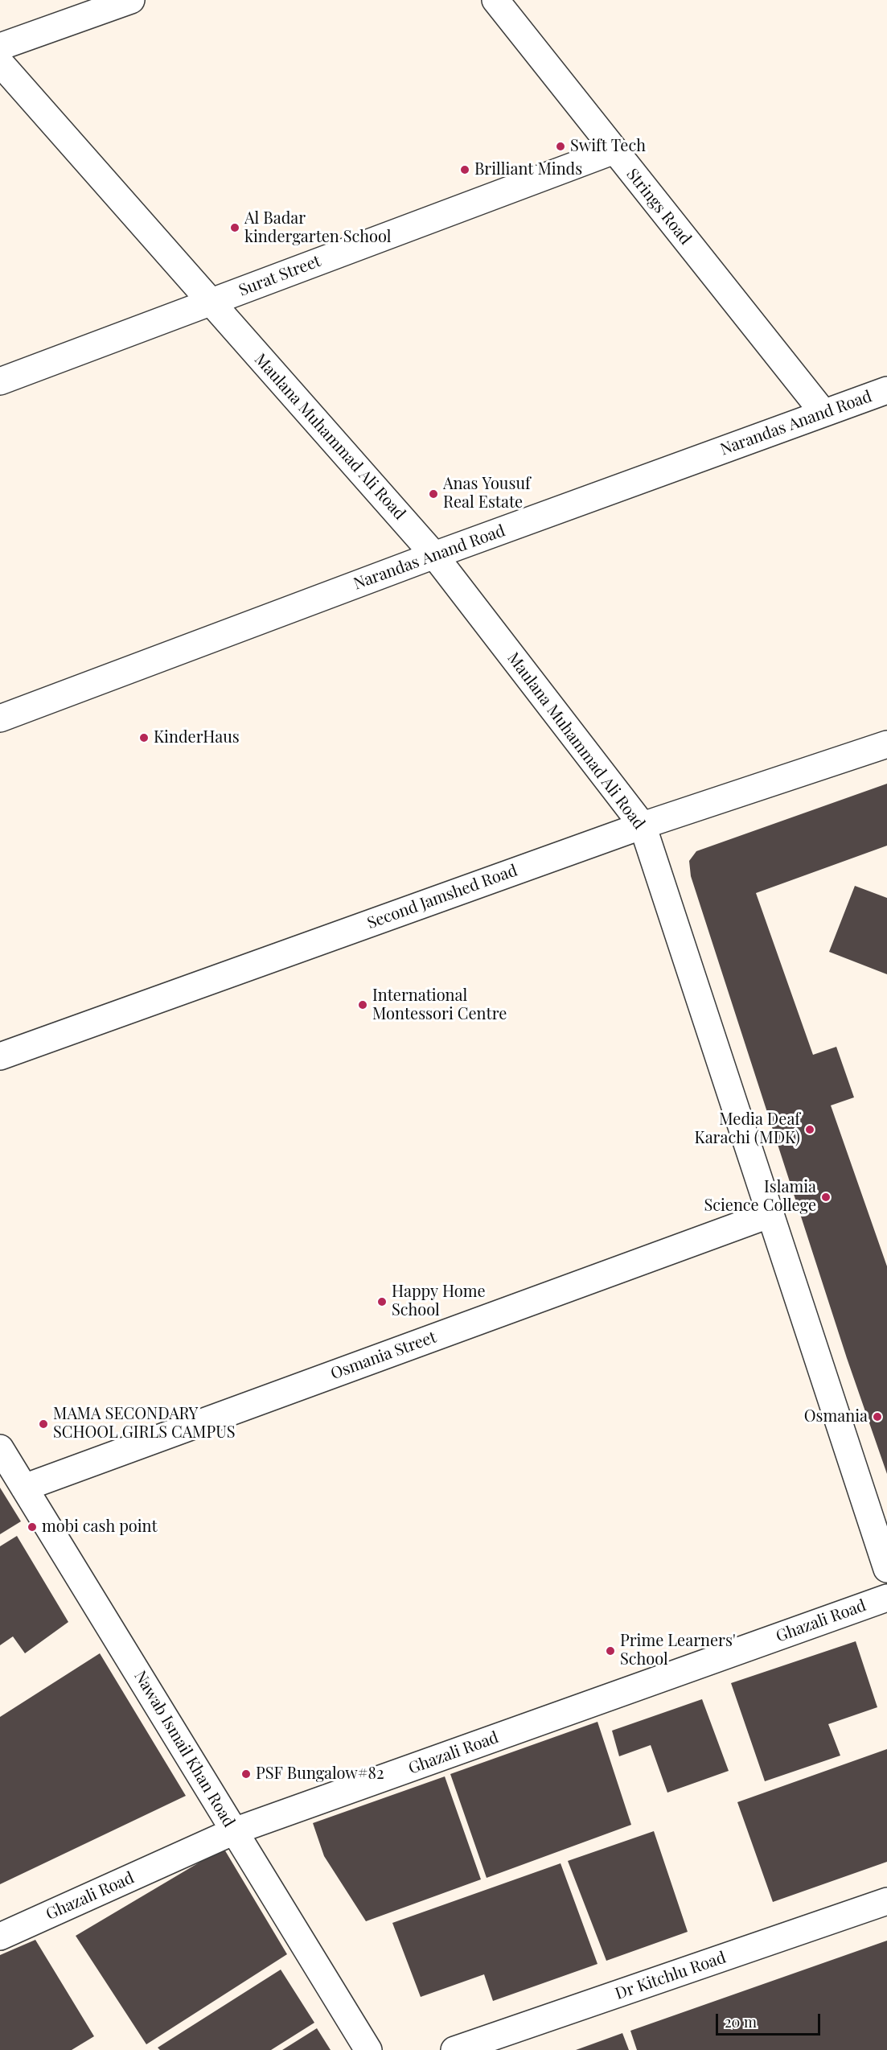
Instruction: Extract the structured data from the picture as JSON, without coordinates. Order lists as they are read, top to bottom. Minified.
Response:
{"streets":{"street":["Strings Road","Surat Street","Narandas Anand Road","Maulana Muhammad Ali Road","Second Jamshed Road","Osmania Street","Ghazali Road","Nawab Ismail Khan Road","Dr Kitchlu Road"]},"crossings":[["Strings Road","Surat Street"],["Strings Road","Narandas Anand Road"],["Surat Street","Maulana Muhammad Ali Road"],["Narandas Anand Road","Maulana Muhammad Ali Road"],["Maulana Muhammad Ali Road","Second Jamshed Road"],["Maulana Muhammad Ali Road","Osmania Street"],["Osmania Street","Nawab Ismail Khan Road"],["Ghazali Road","Nawab Ismail Khan Road"]],"places":["Swift Tech","Brilliant Minds","Al Badar kindergarten School","Anas Yousuf Real Estate","KinderHaus","International Montessori Centre","Media Deaf Karachi (MDK)","Islamia Science College","Happy Home School","Osmania","MAMA SECONDARY SCHOOL GIRLS CAMPUS","mobi cash point","Prime Learners' School","PSF Bungalow#82"],"scale_bar":"20 m"}
